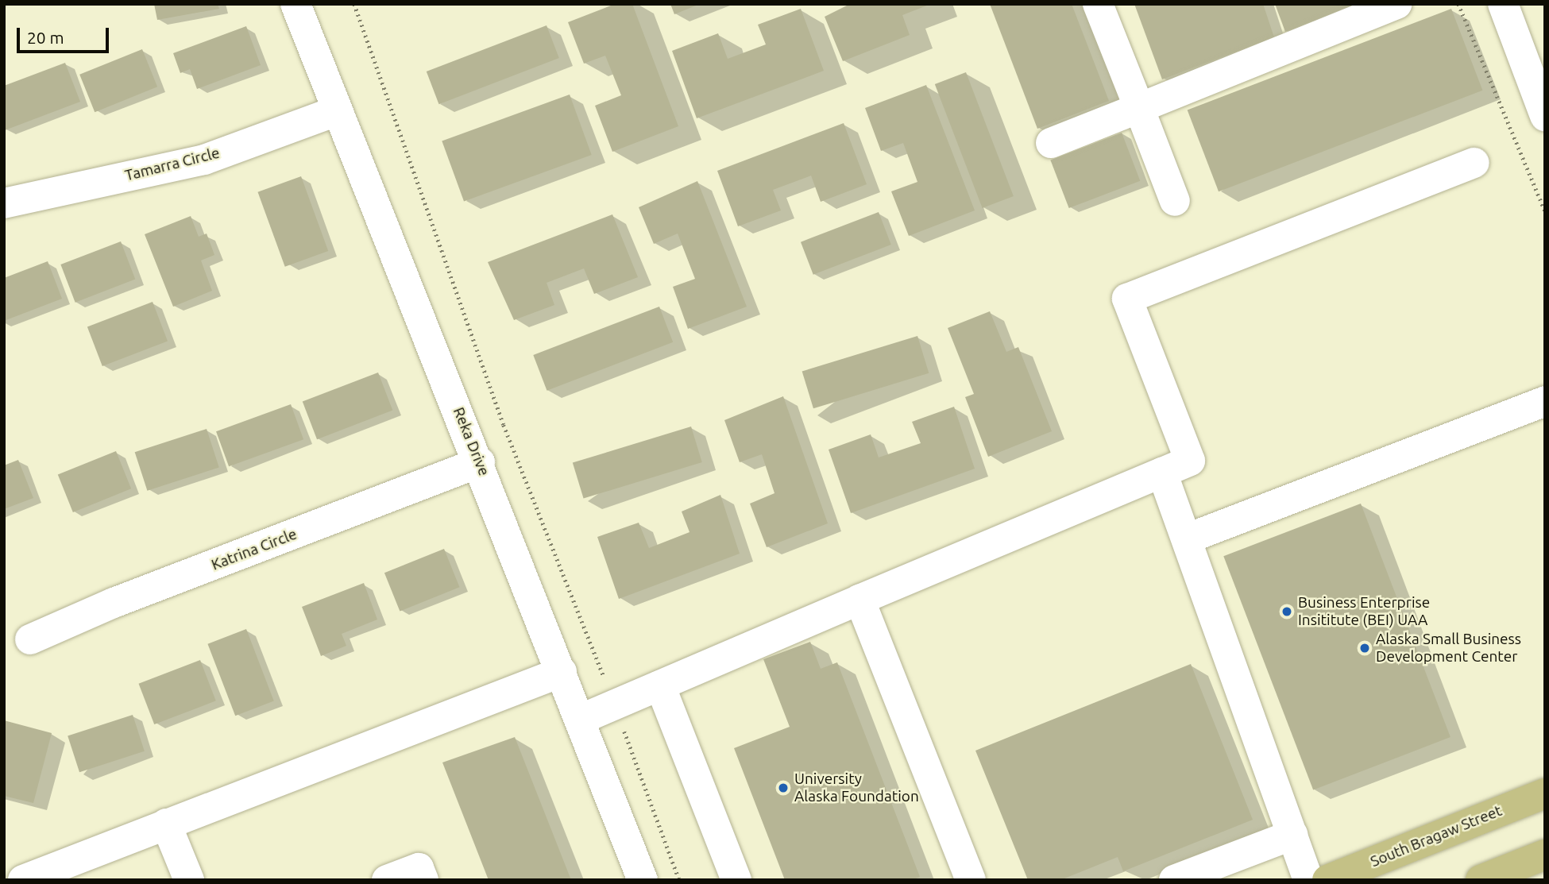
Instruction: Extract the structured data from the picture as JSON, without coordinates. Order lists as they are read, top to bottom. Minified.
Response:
{"streets":{"main road":["South Bragaw Street"],"street":["Tamarra Circle","Reka Drive","Katrina Circle"]},"crossings":[["Tamarra Circle","Reka Drive"],["Reka Drive","Katrina Circle"]],"places":["Business Enterprise Insititute (BEI) UAA","Alaska Small Business Development Center","University Alaska Foundation"],"scale_bar":"20 m"}
